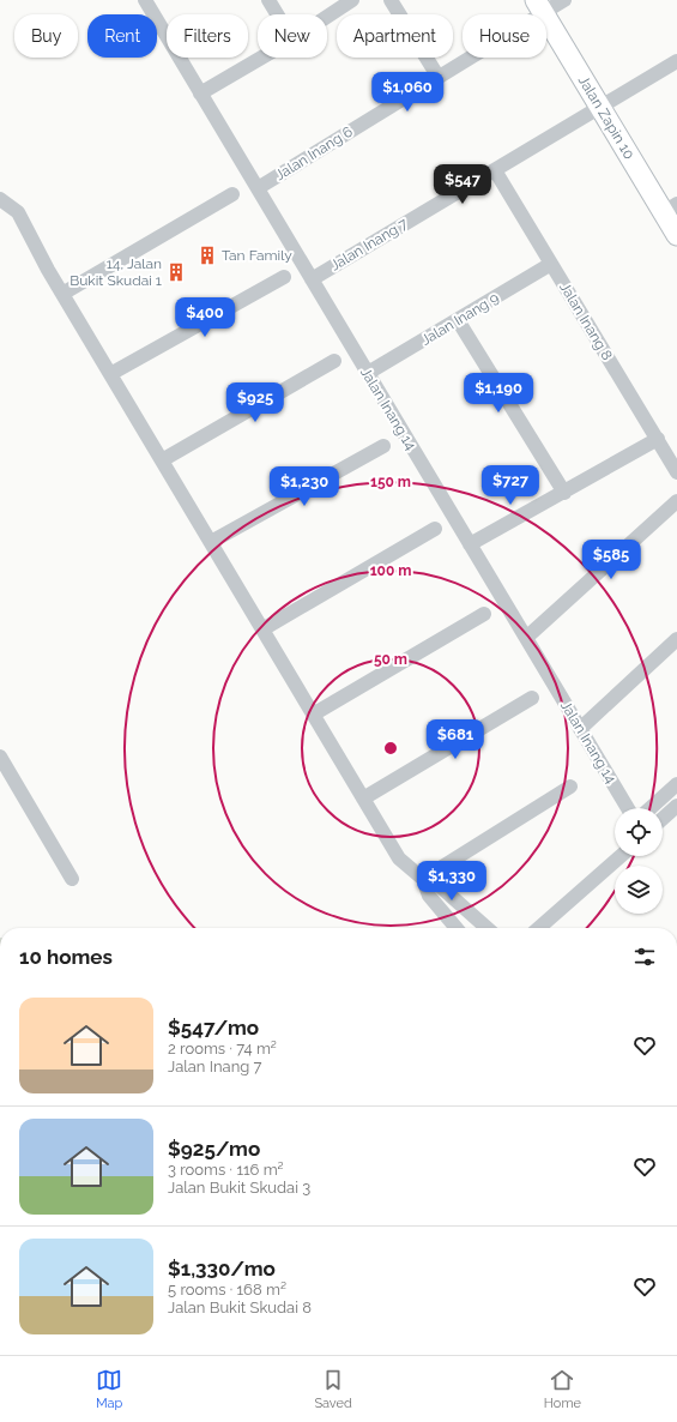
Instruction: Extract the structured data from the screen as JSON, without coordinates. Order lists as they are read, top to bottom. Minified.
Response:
{"streets":{"street":["Jalan Zapin 10","Jalan Inang 6","Jalan Inang 7","Jalan Inang 9","Jalan Inang 8","Jalan Inang 14"]},"crossings":[["Jalan Zapin 10","Jalan Inang 6"],["Jalan Zapin 10","Jalan Inang 7"],["Jalan Inang 6","Jalan Inang 14"],["Jalan Inang 7","Jalan Inang 8"],["Jalan Inang 7","Jalan Inang 14"],["Jalan Inang 9","Jalan Inang 8"],["Jalan Inang 9","Jalan Inang 14"]],"places":{"building":["Tan Family","14, Jalan Bukit Skudai 1"]},"page":{"chip":["Buy","Rent","Filters","New","Apartment","House"],"price":["$1,060","$547","$400","$1,190","$925","$727","$1,230","$585","$681","$1,330"],"heading":"10 homes","list":[{"name":"$547/mo","note":"2 rooms · 74 m² · Jalan Inang 7"},{"name":"$925/mo","note":"3 rooms · 116 m² · Jalan Bukit Skudai 3"},{"name":"$1,330/mo","note":"5 rooms · 168 m² · Jalan Bukit Skudai 8"}],"tabs":["Map","Saved","Home"]},"rings":["150 m","100 m","50 m"]}
